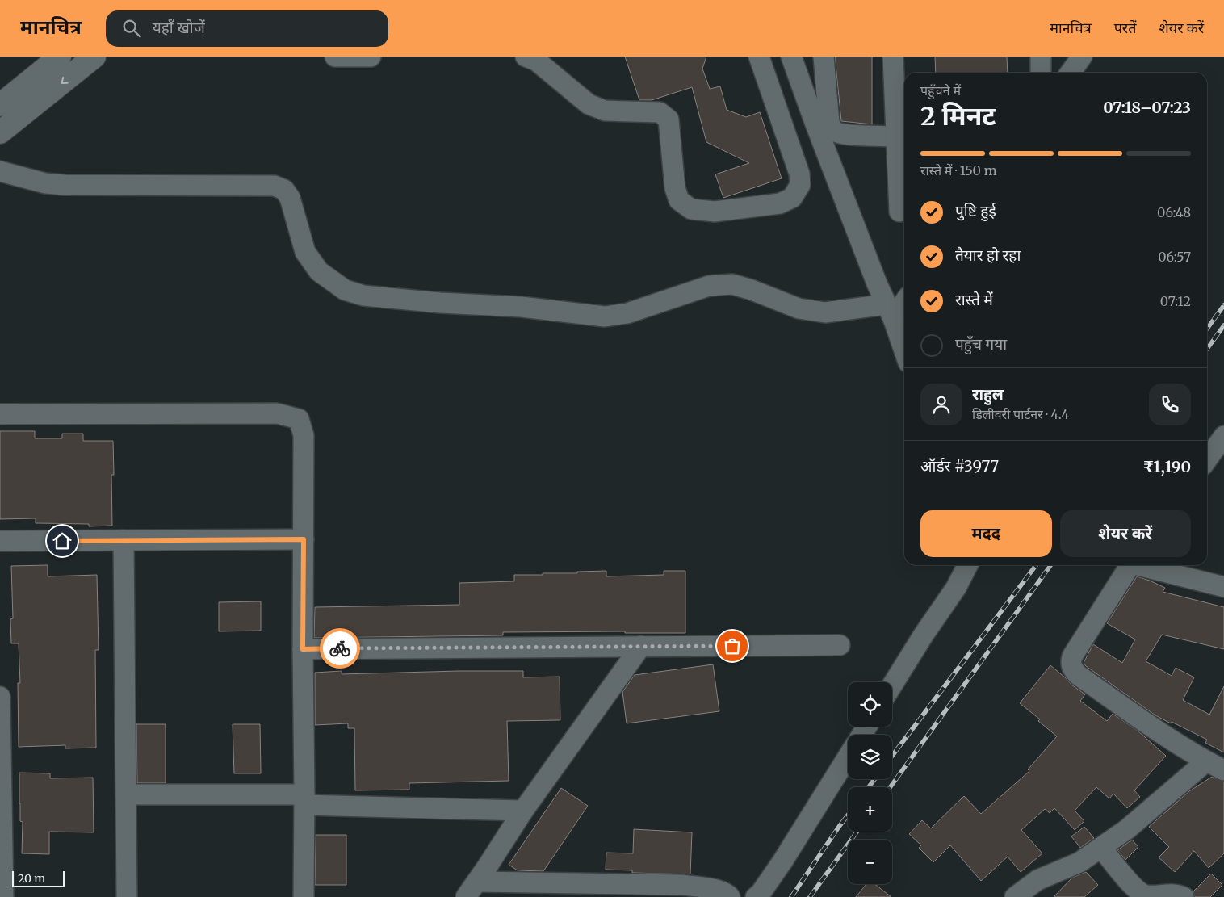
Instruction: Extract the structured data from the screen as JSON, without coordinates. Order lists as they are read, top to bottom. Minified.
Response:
{"scale_bar":"20 m","page":{"header":"मानचित्र","search":"यहाँ खोजें","nav":["मानचित्र","परतें","शेयर करें"],"heading":["2 मिनट","पहुँचने में","07:18–07:23"],"panel":["राहुल","डिलीवरी पार्टनर · 4.4","ऑर्डर #3977","₹1,190"],"bar":"रास्ते में · 150 m","list":[["पुष्टि हुई","06:48"],["तैयार हो रहा","06:57"],["रास्ते में","07:12"],"पहुँच गया"],"buttons":["मदद","शेयर करें"],"map_buttons":["+","−"],"scale":"20 m"}}
